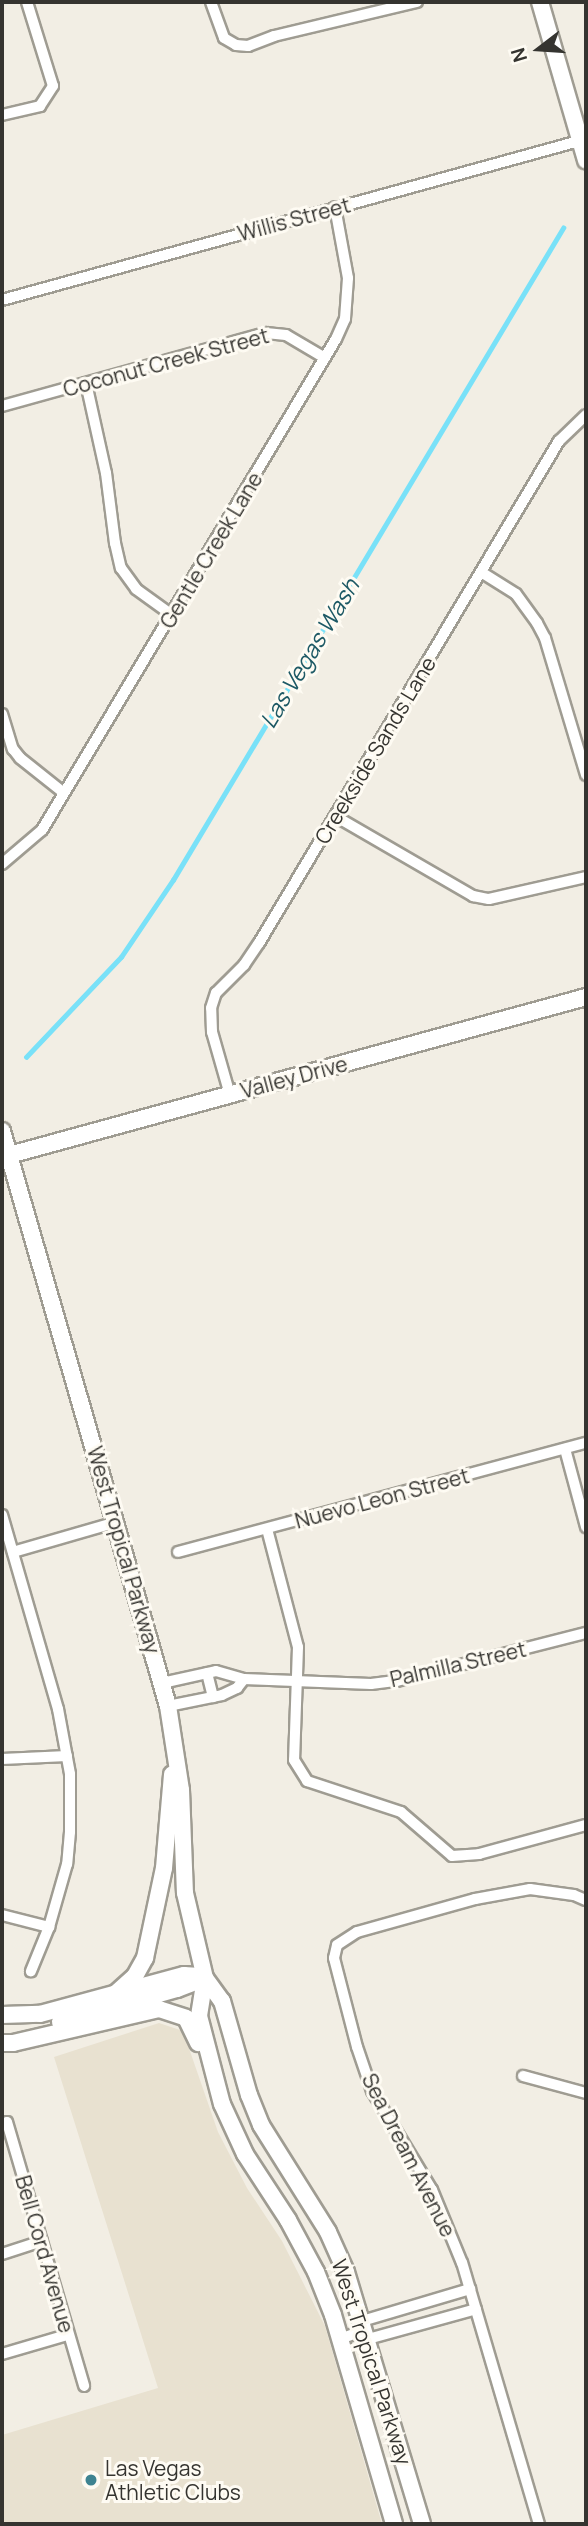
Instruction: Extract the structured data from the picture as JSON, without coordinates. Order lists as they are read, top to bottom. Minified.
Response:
{"streets":{"main road":["Valley Drive","West Tropical Parkway"],"street":["Willis Street","Coconut Creek Street","Gentle Creek Lane","Creekside Sands Lane","Nuevo Leon Street","Palmilla Street","Sea Dream Avenue","Bell Cord Avenue"]},"crossings":[["Willis Street","Gentle Creek Lane"],["Coconut Creek Street","Gentle Creek Lane"],["Creekside Sands Lane","Valley Drive"],["Valley Drive","West Tropical Parkway"],["West Tropical Parkway","Palmilla Street"]],"water":["Las Vegas Wash"],"places":["Las Vegas Athletic Clubs"],"north":"left"}
